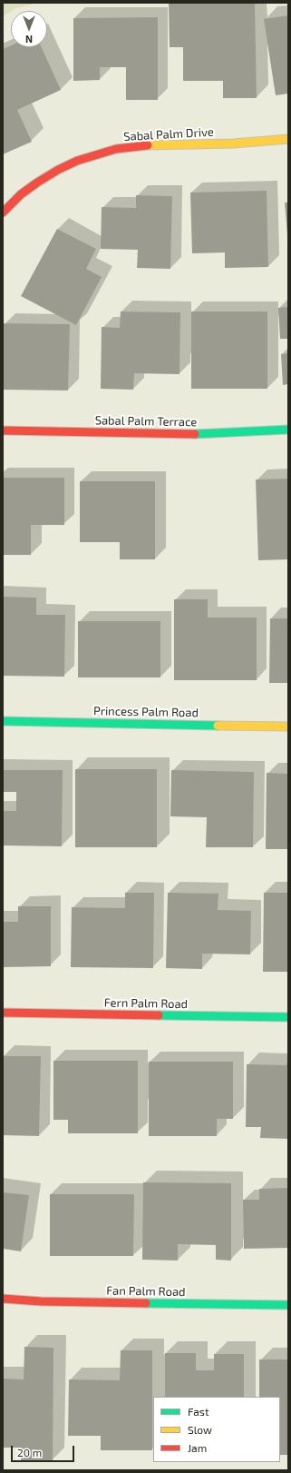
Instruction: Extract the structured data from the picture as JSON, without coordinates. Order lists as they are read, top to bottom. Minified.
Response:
{"streets":{"street":["Sabal Palm Drive","Sabal Palm Terrace","Princess Palm Road","Fern Palm Road","Fan Palm Road"]},"legend":["Fast","Slow","Jam"],"scale_bar":"20 m","north":"bottom"}
